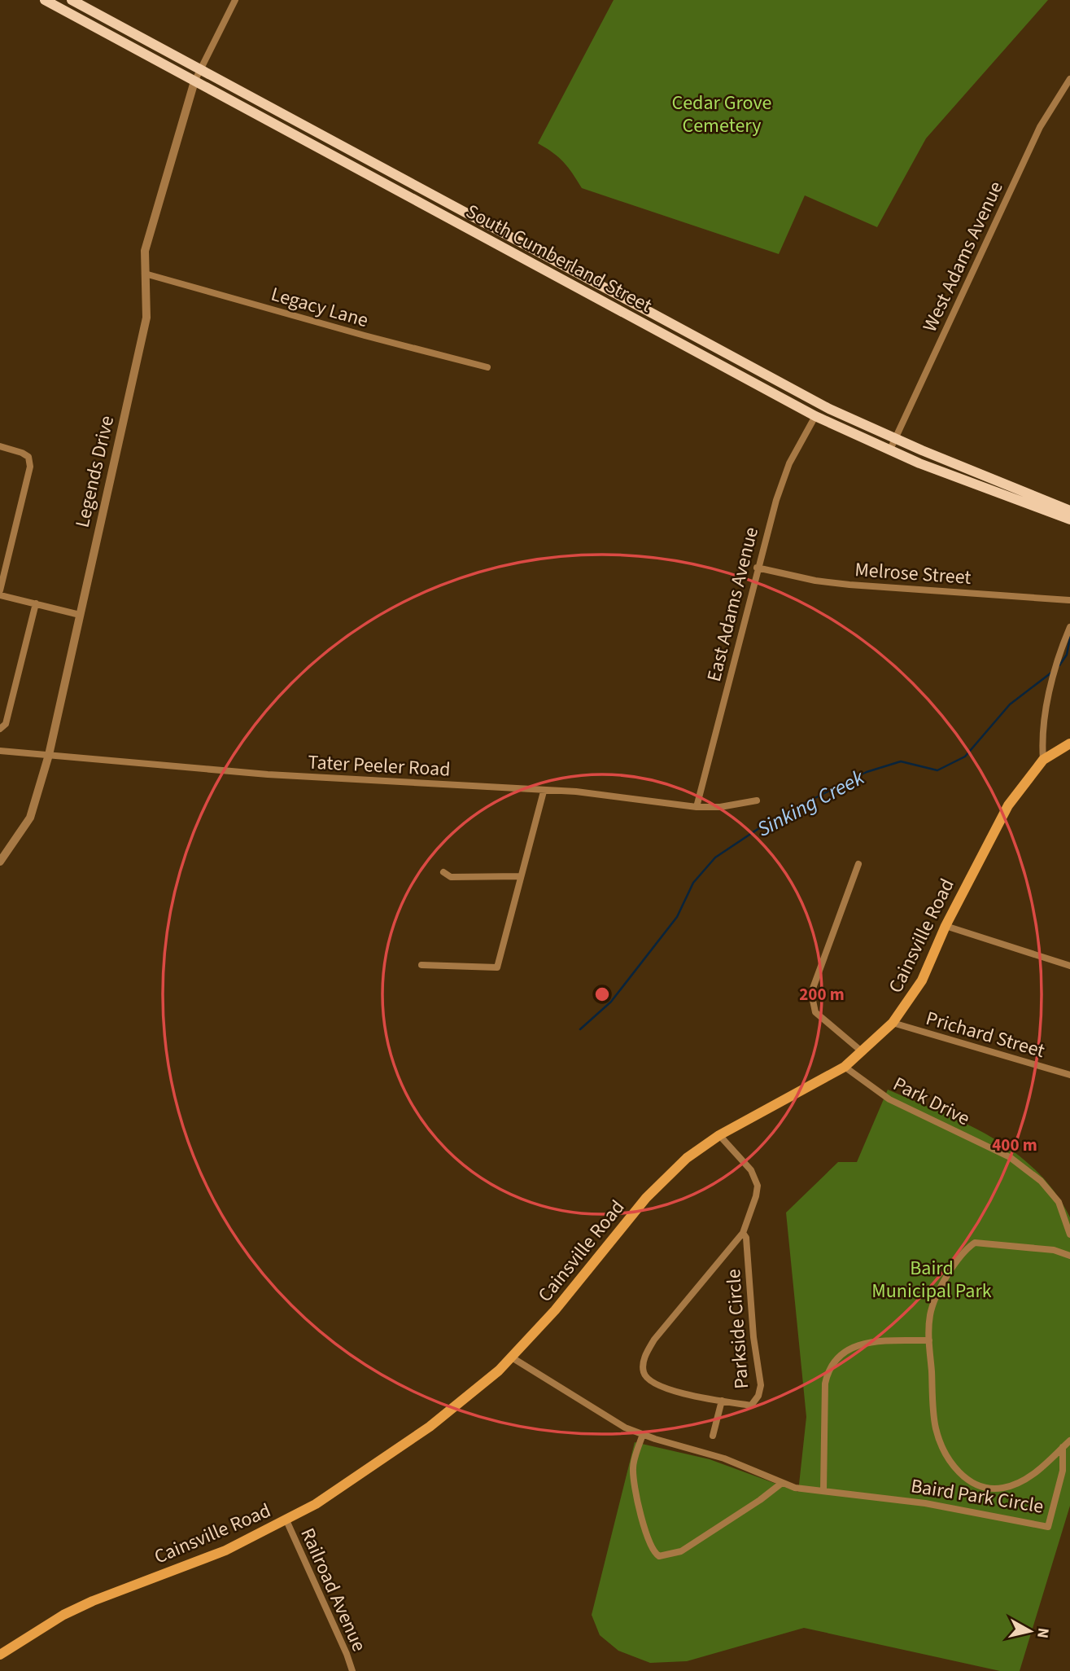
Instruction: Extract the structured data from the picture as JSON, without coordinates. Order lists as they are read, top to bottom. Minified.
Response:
{"streets":{"main road":["South Cumberland Street","Cainsville Road"],"street":["West Adams Avenue","Legacy Lane","Legends Drive","Melrose Street","East Adams Avenue","Tater Peeler Road","Prichard Street","Park Drive","Parkside Circle","Baird Park Circle","Railroad Avenue"]},"crossings":[["West Adams Avenue","South Cumberland Street"],["South Cumberland Street","Legends Drive"],["South Cumberland Street","East Adams Avenue"],["Legacy Lane","Legends Drive"],["Legends Drive","Tater Peeler Road"],["Melrose Street","East Adams Avenue"],["East Adams Avenue","Tater Peeler Road"],["Cainsville Road","Prichard Street"],["Cainsville Road","Park Drive"],["Cainsville Road","Parkside Circle"],["Cainsville Road","Baird Park Circle"],["Cainsville Road","Railroad Avenue"]],"water":["Sinking Creek"],"parks":["Cedar Grove Cemetery","Baird Municipal Park"],"north":"right","rings":["200 m","400 m"]}
